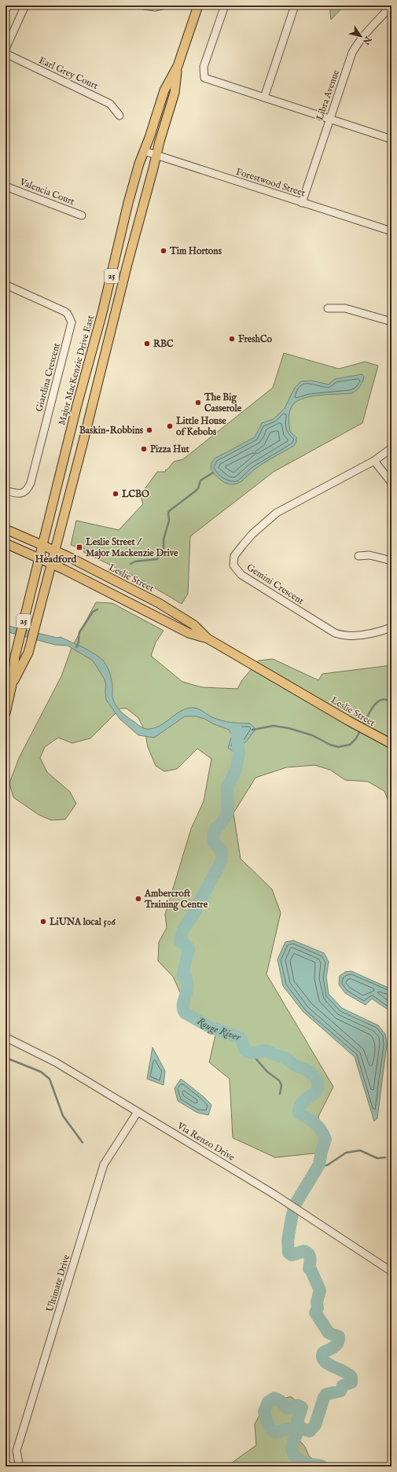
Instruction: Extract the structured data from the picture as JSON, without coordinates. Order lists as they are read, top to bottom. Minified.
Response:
{"streets":{"main road":["25","Major MacKenzie Drive East","Leslie Street"],"street":["Earl Grey Court","Libra Avenue","Forestwood Street","Valencia Court","Giardina Crescent","Gemini Crescent","Via Renzo Drive","Ultimate Drive"]},"crossings":[["Libra Avenue","Forestwood Street"],["Forestwood Street","Major MacKenzie Drive East"],["Major MacKenzie Drive East","Leslie Street"],["Via Renzo Drive","Ultimate Drive"]],"districts":["Headford"],"water":["Rouge River"],"places":{"other":["Tim Hortons","FreshCo","RBC","The Big Casserole","Little House of Kebobs","Baskin-Robbins","Pizza Hut","LCBO","Ambercroft Training Centre","LiUNA local 506"],"transit":["Leslie Street / Major Mackenzie Drive"]},"north":"bottom right"}
